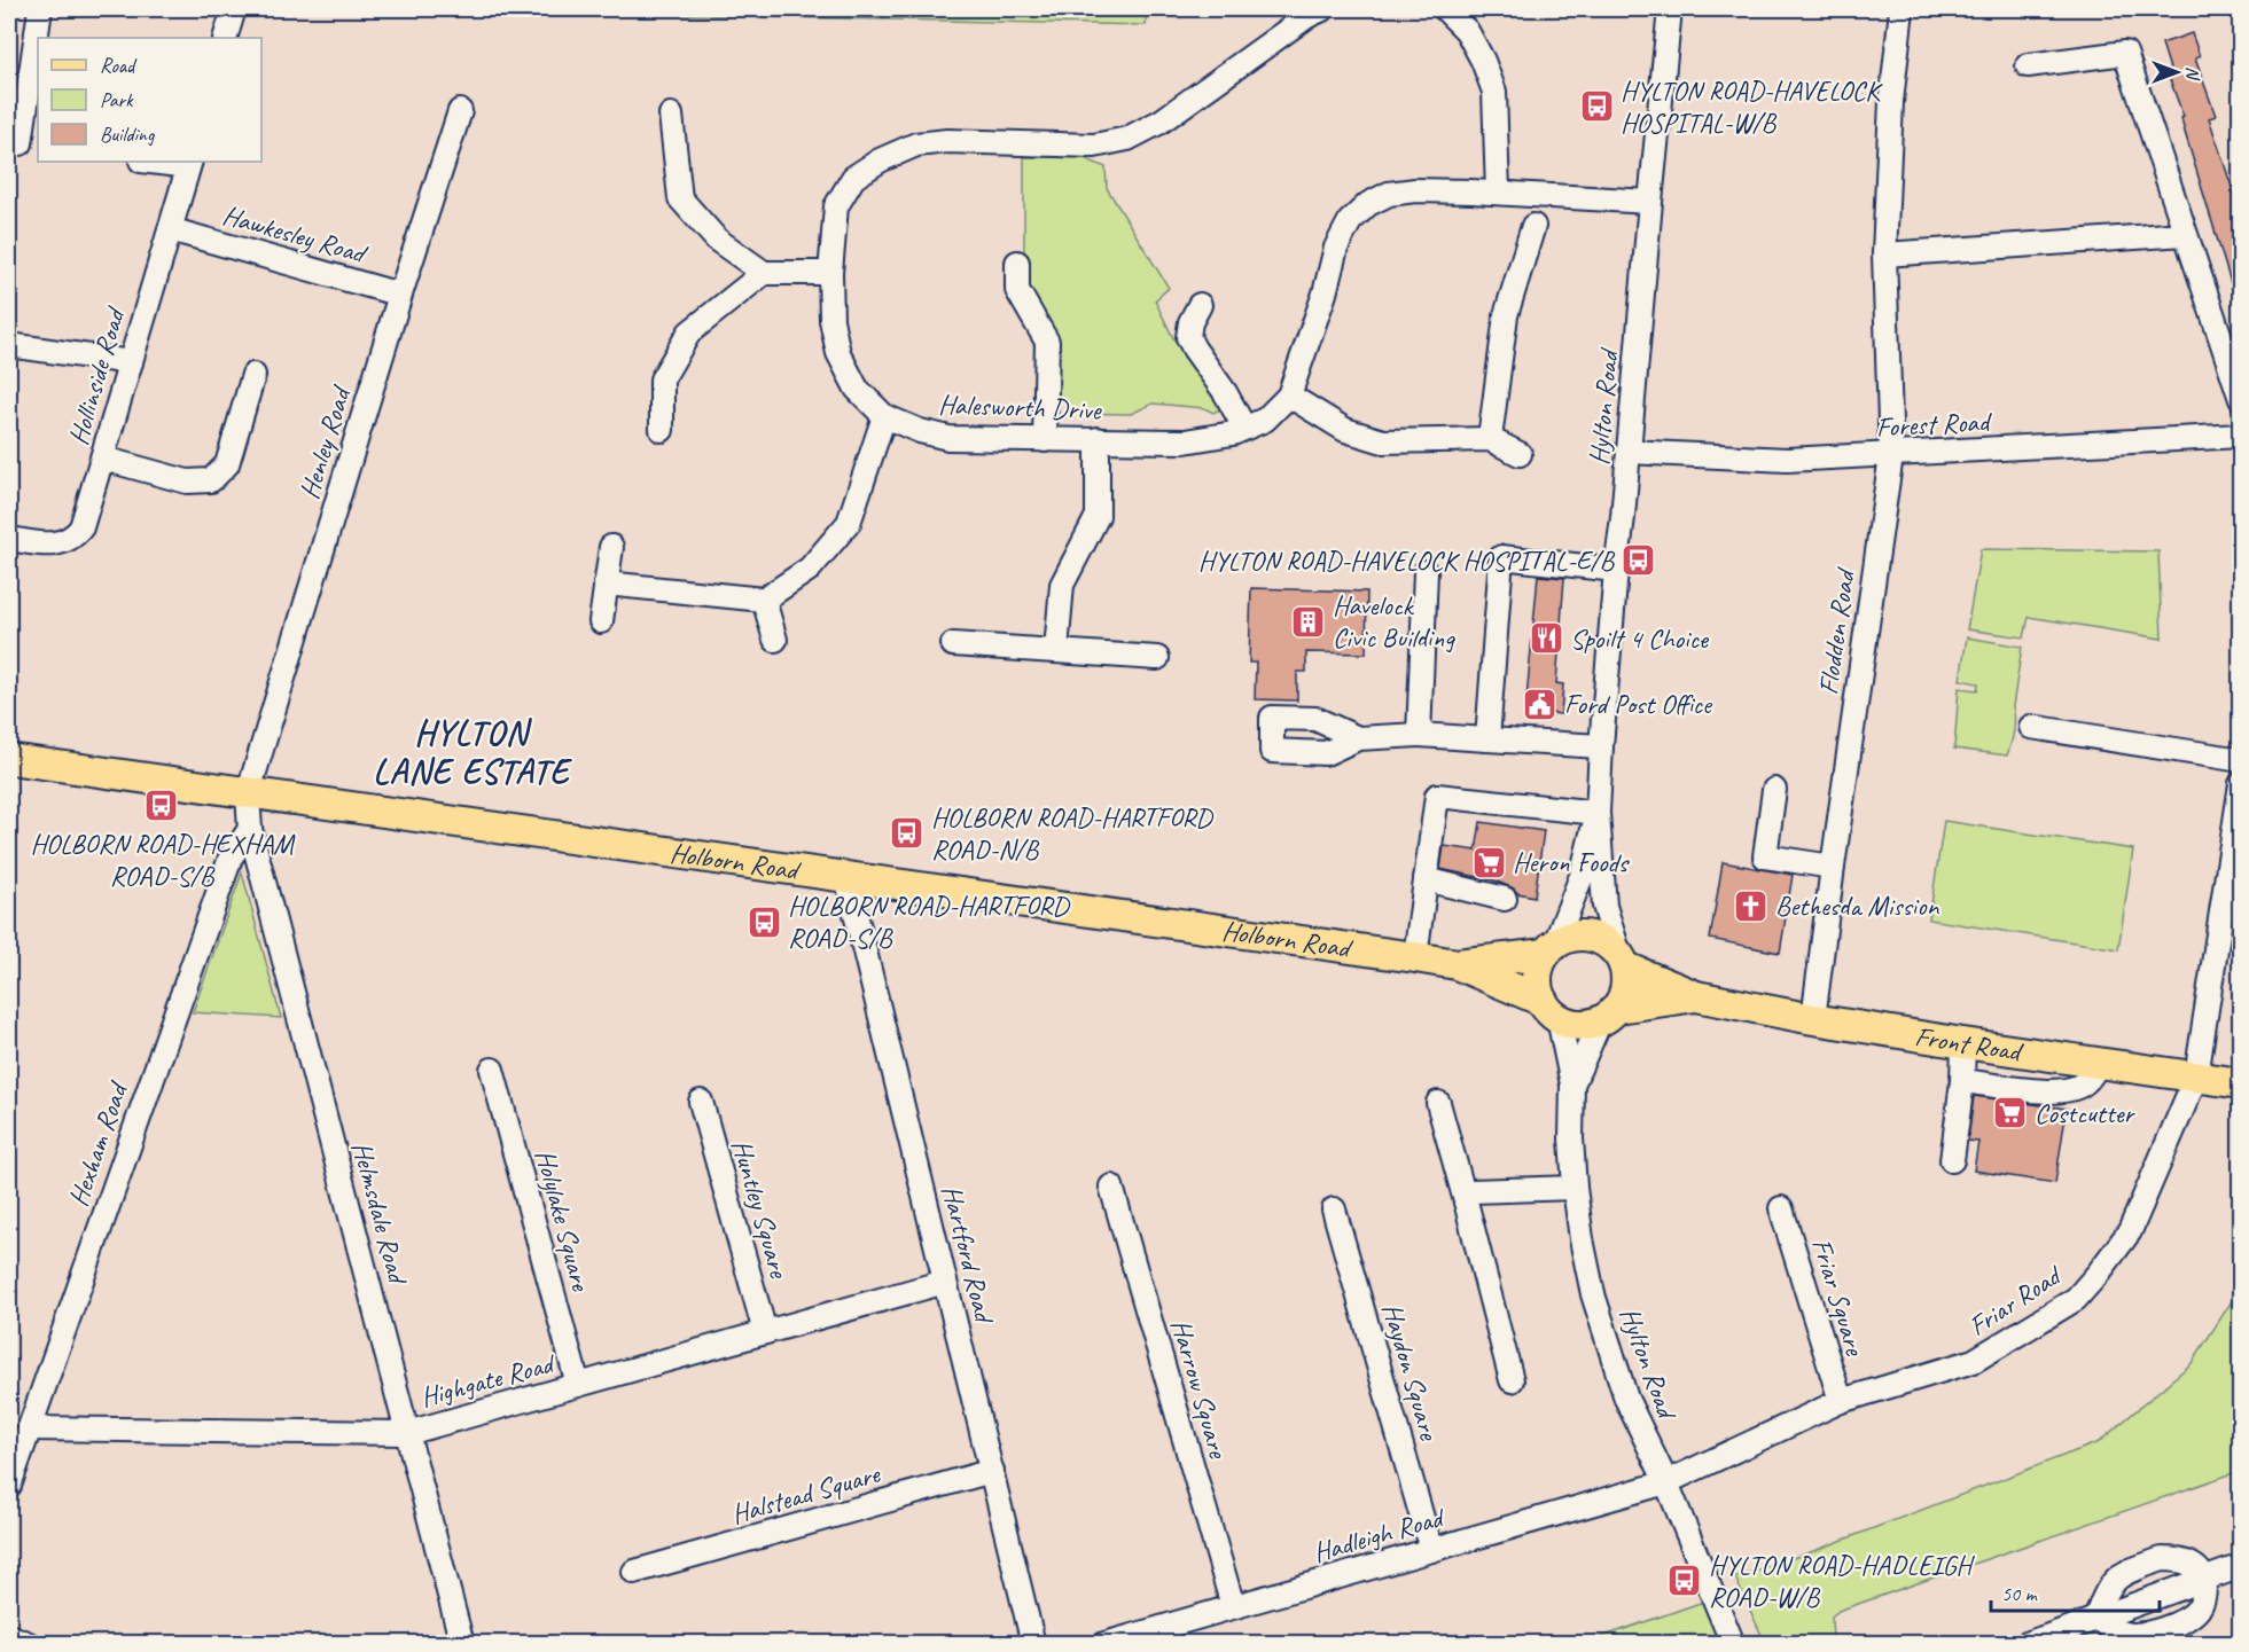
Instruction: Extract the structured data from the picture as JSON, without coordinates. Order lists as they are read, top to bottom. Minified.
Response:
{"streets":{"main road":["Holborn Road","Front Road"],"street":["Hawkesley Road","Hollinside Road","Halesworth Drive","Hylton Road","Forest Road","Henley Road","Flodden Road","Hexham Road","Huntley Square","Helmsdale Road","Holylake Square","Hartford Road","Friar Square","Friar Road","Haydon Square","Highgate Road","Harrow Square","Halstead Square","Hadleigh Road"]},"crossings":[["Hawkesley Road","Hollinside Road"],["Hawkesley Road","Henley Road"],["Halesworth Drive","Hylton Road"],["Hylton Road","Forest Road"],["Hylton Road","Holborn Road"],["Hylton Road","Front Road"],["Hylton Road","Friar Road"],["Hylton Road","Hadleigh Road"],["Forest Road","Flodden Road"],["Henley Road","Holborn Road"],["Henley Road","Helmsdale Road"],["Flodden Road","Front Road"],["Holborn Road","Front Road"],["Holborn Road","Helmsdale Road"],["Holborn Road","Hartford Road"],["Front Road","Friar Road"],["Hexham Road","Helmsdale Road"],["Hexham Road","Highgate Road"],["Huntley Square","Highgate Road"],["Helmsdale Road","Highgate Road"],["Holylake Square","Highgate Road"],["Hartford Road","Highgate Road"],["Hartford Road","Halstead Square"],["Friar Square","Friar Road"],["Friar Road","Hadleigh Road"],["Haydon Square","Hadleigh Road"],["Harrow Square","Hadleigh Road"]],"districts":["HYLTON LANE ESTATE"],"places":{"bus stop":["HYLTON ROAD-HAVELOCK HOSPITAL-W/B","HYLTON ROAD-HAVELOCK HOSPITAL-E/B","HOLBORN ROAD-HEXHAM ROAD-S/B","HOLBORN ROAD-HARTFORD ROAD-N/B","HOLBORN ROAD-HARTFORD ROAD-S/B","HYLTON ROAD-HADLEIGH ROAD-W/B"],"building":["Havelock Civic Building"],"restaurant":["Spoilt 4 Choice"],"public building":["Ford Post Office"],"supermarket":["Heron Foods","Costcutter"],"church":["Bethesda Mission"]},"legend":["Road","Park","Building"],"scale_bar":"50 m","north":"right"}
